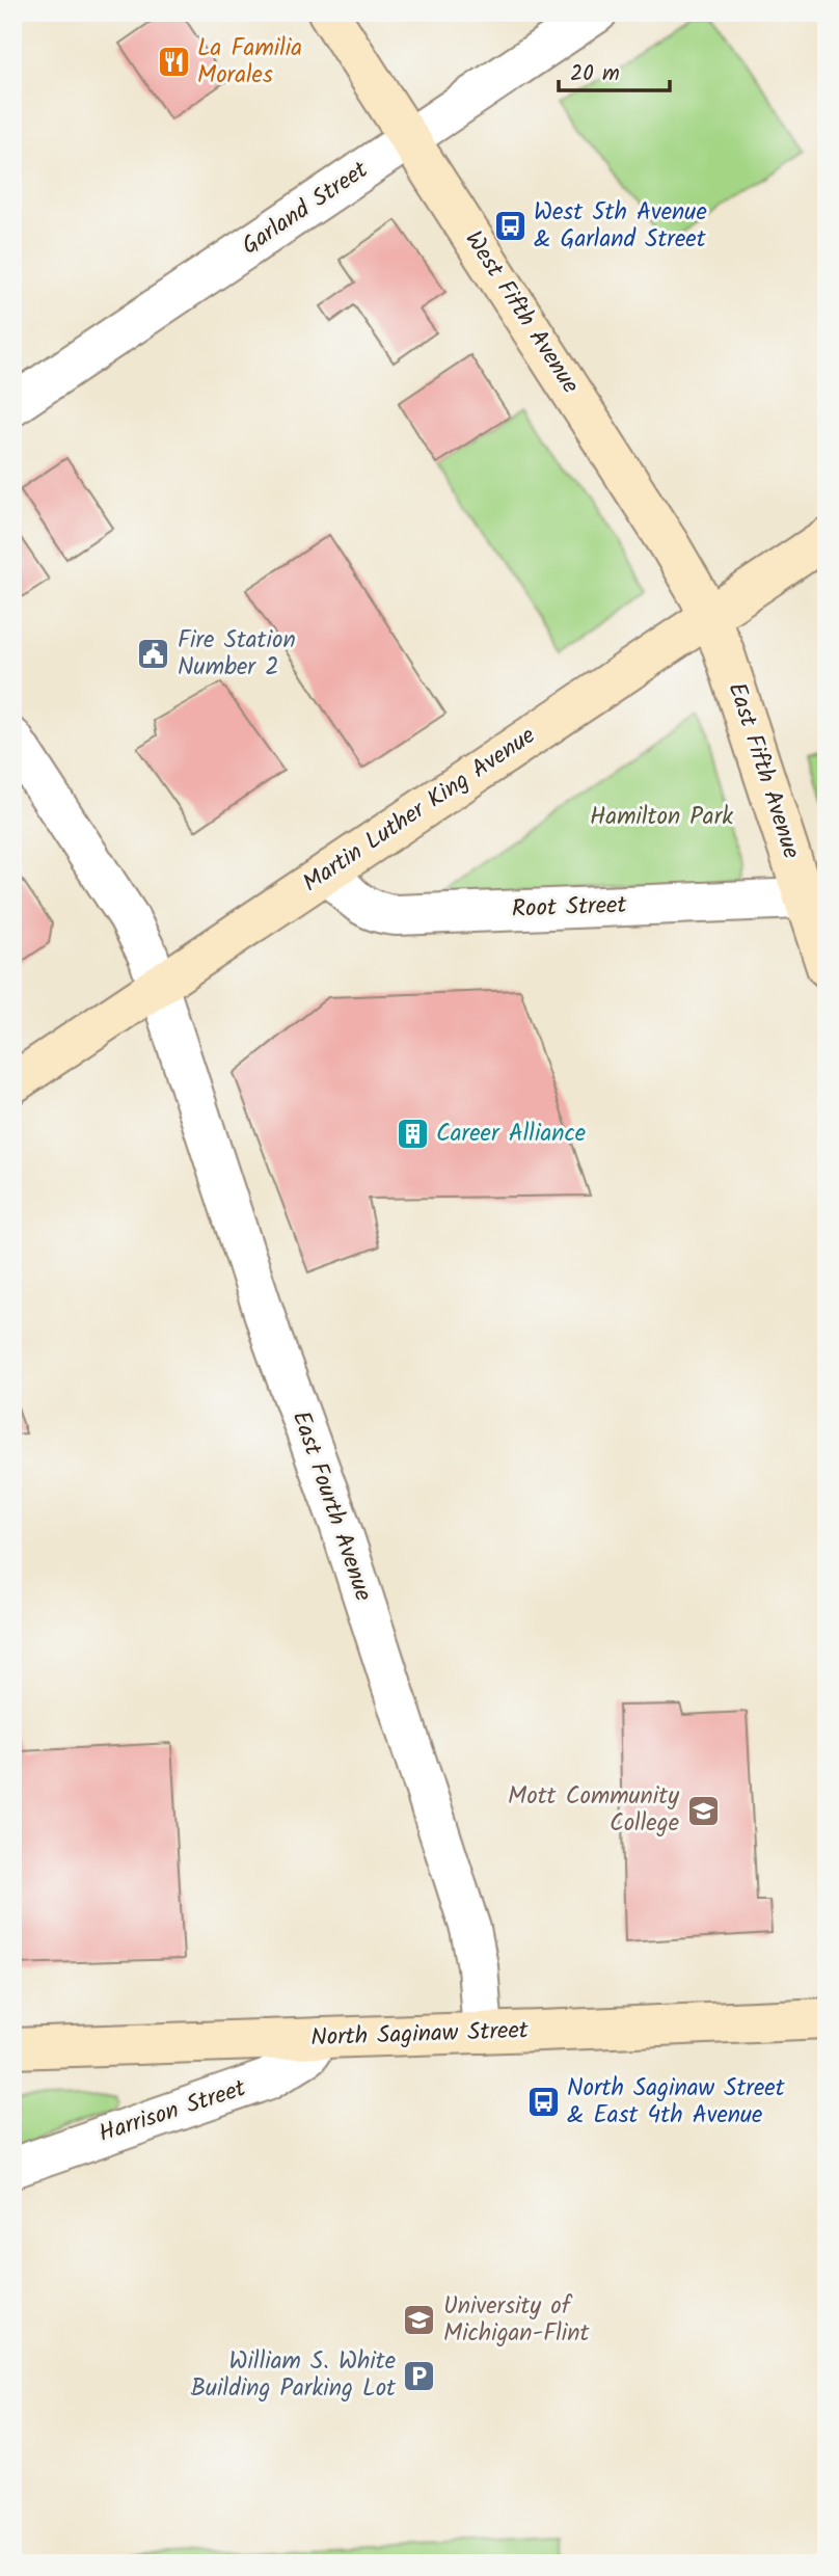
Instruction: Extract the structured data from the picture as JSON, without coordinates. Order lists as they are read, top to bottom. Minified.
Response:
{"streets":{"main road":["West Fifth Avenue","East Fifth Avenue","Martin Luther King Avenue","North Saginaw Street"],"street":["Garland Street","Root Street","East Fourth Avenue","Harrison Street"]},"crossings":[["Garland Street","West Fifth Avenue"],["West Fifth Avenue","East Fifth Avenue"],["West Fifth Avenue","Martin Luther King Avenue"],["East Fifth Avenue","Martin Luther King Avenue"],["East Fifth Avenue","Root Street"],["Martin Luther King Avenue","Root Street"],["Martin Luther King Avenue","East Fourth Avenue"],["East Fourth Avenue","North Saginaw Street"],["North Saginaw Street","Harrison Street"]],"parks":["Hamilton Park"],"places":{"restaurant":["La Familia Morales"],"bus stop":["West 5th Avenue & Garland Street","North Saginaw Street & East 4th Avenue"],"public building":["Fire Station Number 2"],"building":["Career Alliance"],"school or university":["Mott Community College","University of Michigan-Flint"],"parking":["William S. White Building Parking Lot"]},"scale_bar":"20 m"}
